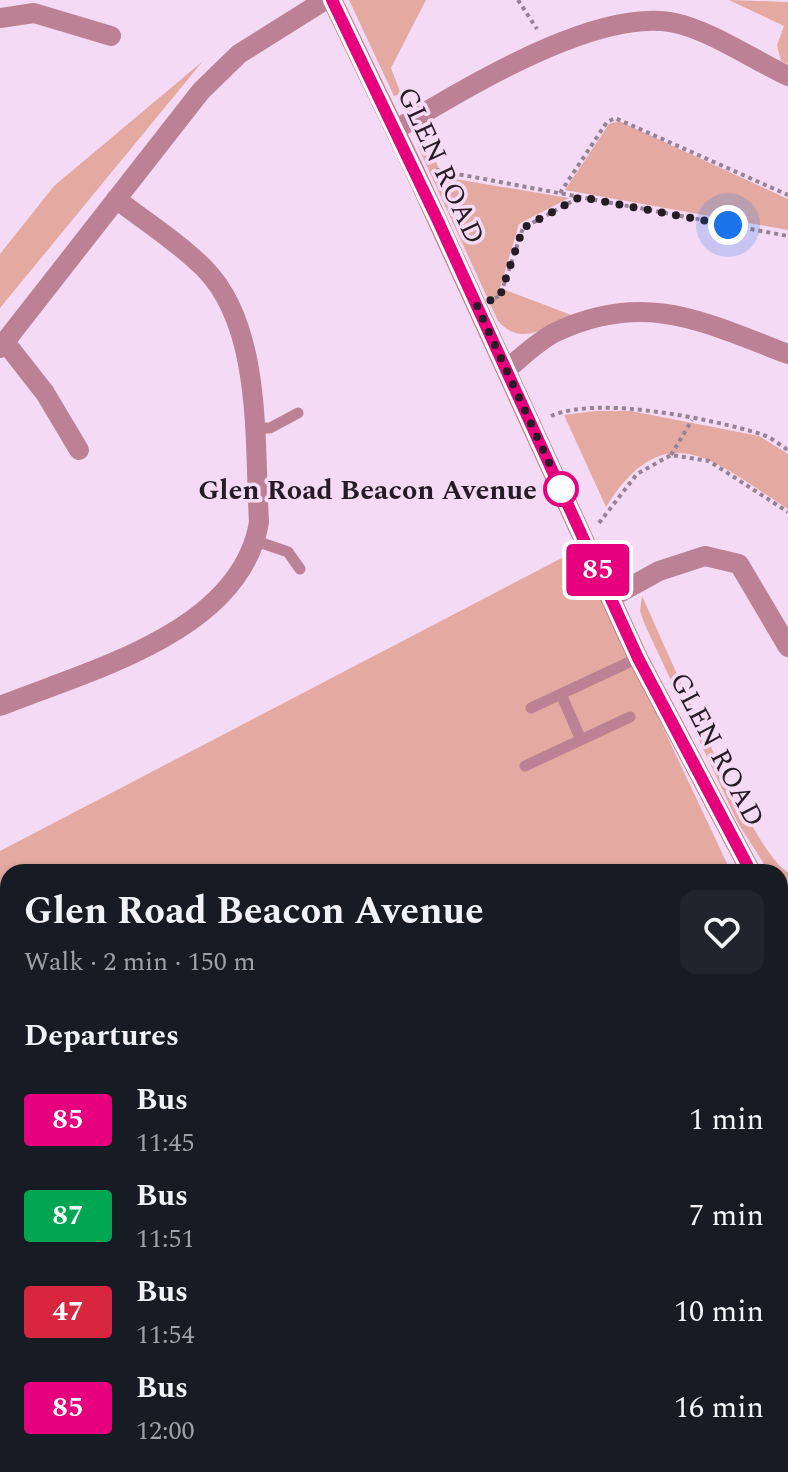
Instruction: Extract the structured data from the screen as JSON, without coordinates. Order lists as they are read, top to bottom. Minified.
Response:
{"streets":{"street":["GLEN ROAD"]},"places":["Glen Road Beacon Avenue"],"lines":["bus line 85"],"page":{"on_map":"85","heading":[["Glen Road Beacon Avenue","Walk · 2 min · 150 m"],"Departures"],"list":[{"mark":"85","name":"Bus","note":"11:45","value":"1 min"},{"mark":"87","name":"Bus","note":"11:51","value":"7 min"},{"mark":"47","name":"Bus","note":"11:54","value":"10 min"},{"mark":"85","name":"Bus","note":"12:00","value":"16 min"}]}}
